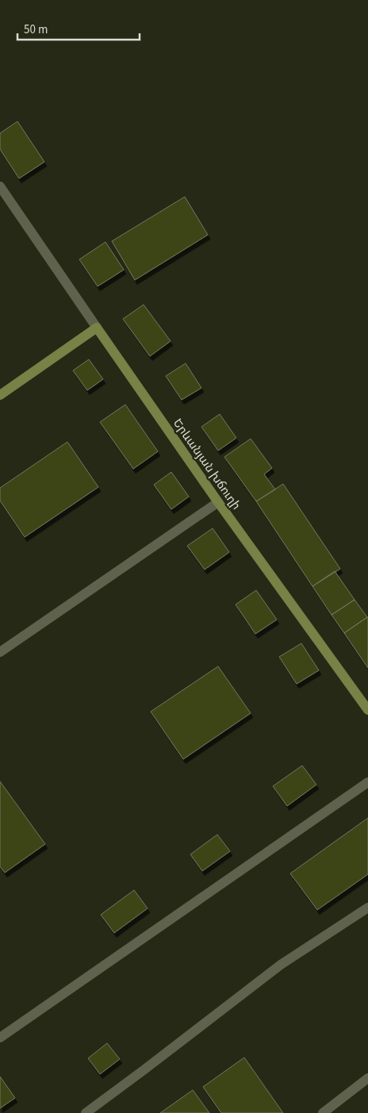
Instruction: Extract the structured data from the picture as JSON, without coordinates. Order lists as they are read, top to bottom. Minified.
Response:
{"streets":{"main road":["Երևանյան խճուղի"]},"scale_bar":"50 m"}
